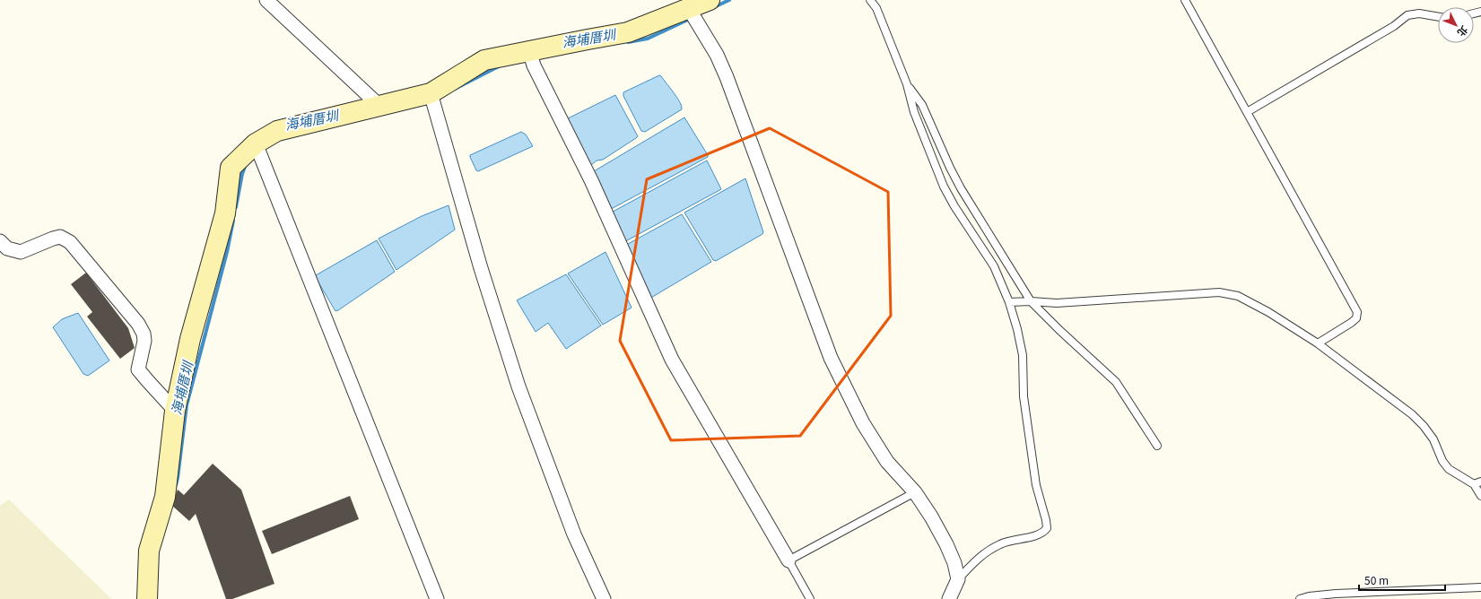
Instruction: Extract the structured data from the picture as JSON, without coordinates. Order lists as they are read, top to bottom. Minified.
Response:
{"water":["海埔厝圳"],"scale_bar":"50 m","north":"bottom right"}
